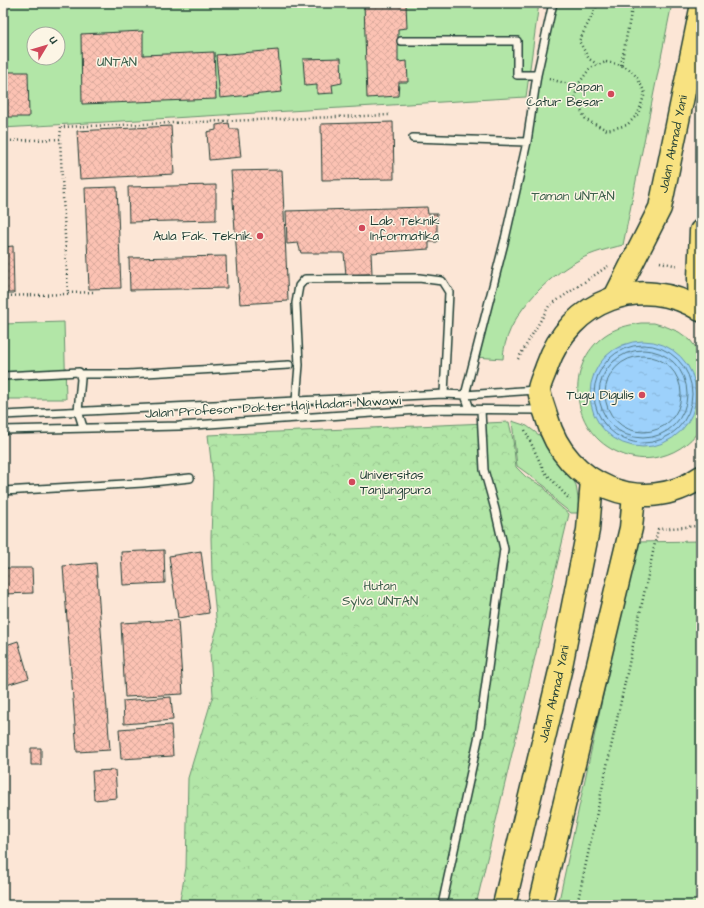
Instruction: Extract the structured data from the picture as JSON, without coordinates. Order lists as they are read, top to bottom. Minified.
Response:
{"streets":{"highway":["Jalan Ahmad Yani"],"lane":["Jalan Profesor Dokter Haji Hadari Nawawi"]},"parks":["UNTAN","Taman UNTAN","Hutan Sylva UNTAN"],"places":["Papan Catur Besar","Lab. Teknik Informatika","Aula Fak. Teknik","Tugu Digulis","Universitas Tanjungpura"],"north":"top right"}
